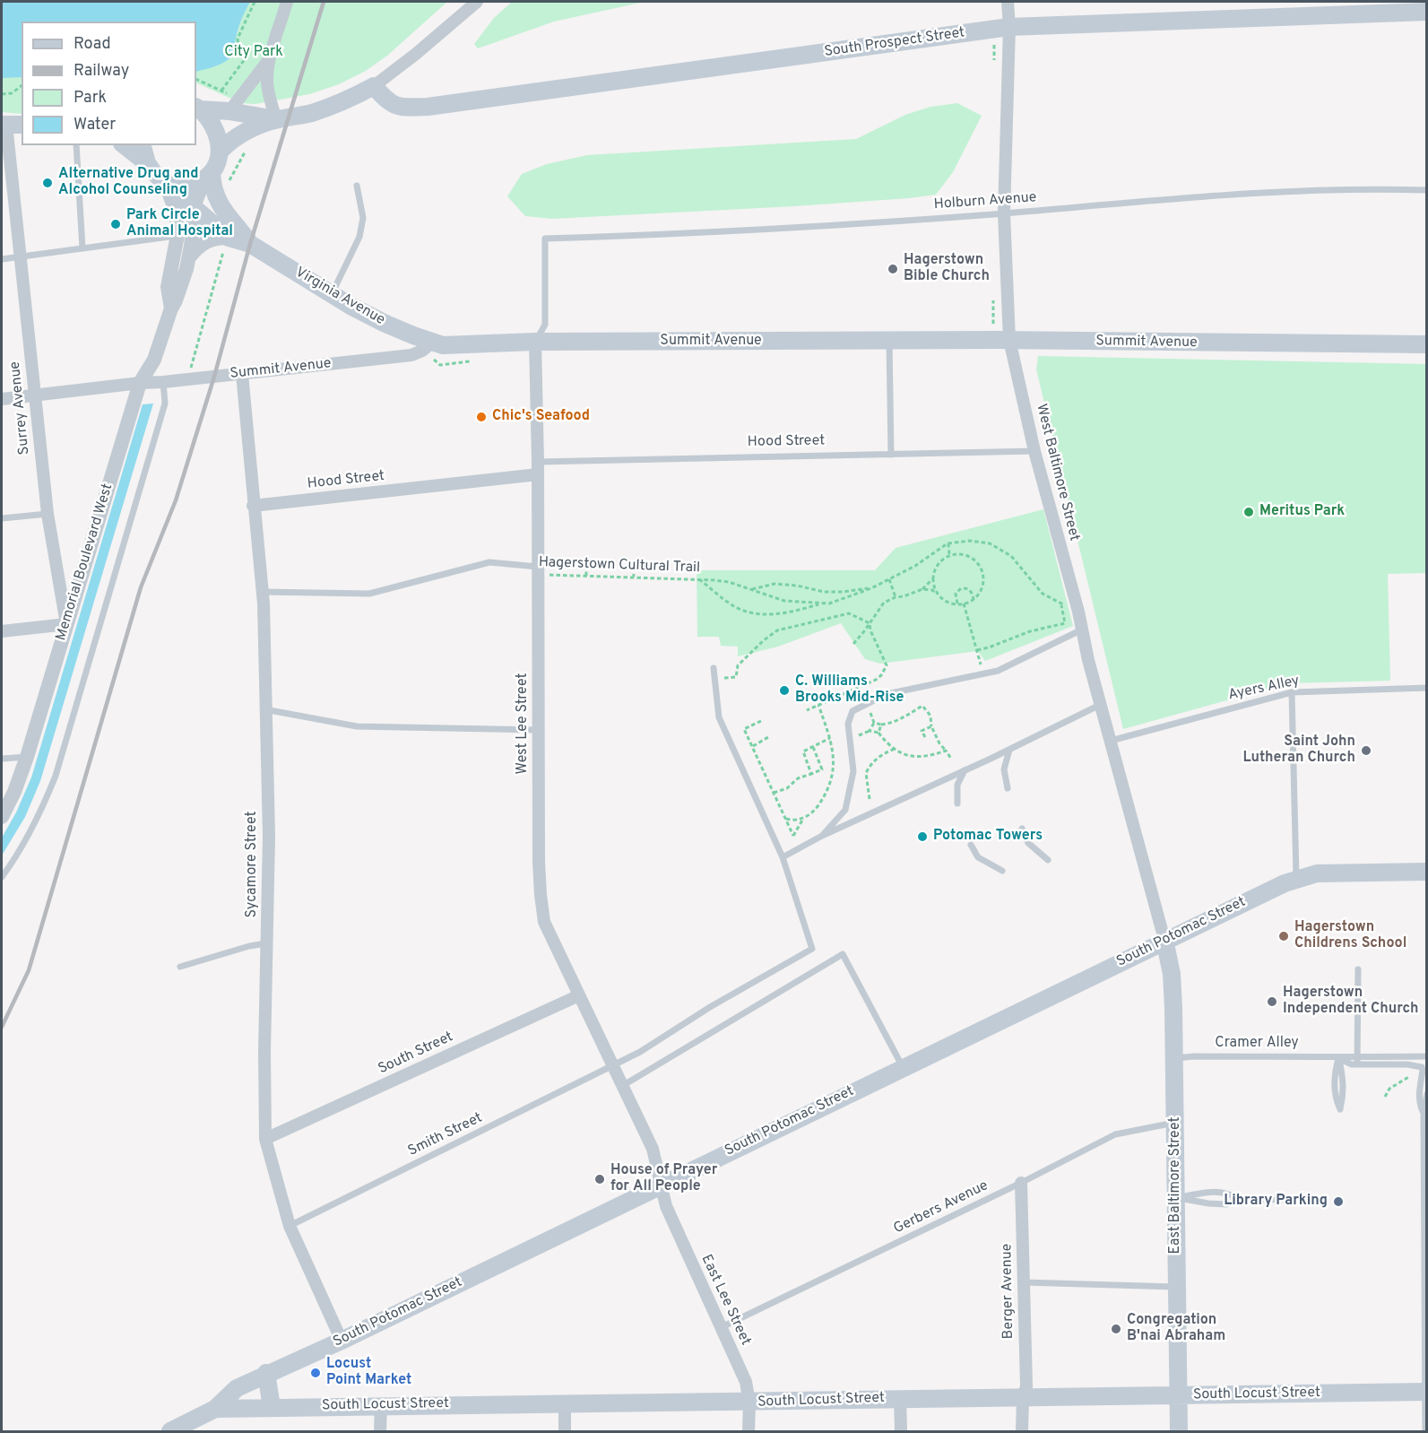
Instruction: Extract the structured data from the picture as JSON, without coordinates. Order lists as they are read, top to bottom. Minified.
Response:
{"streets":{"main road":["South Prospect Street","Virginia Avenue","Summit Avenue","South Potomac Street","East Baltimore Street","South Locust Street"],"street":["Surrey Avenue","Hood Street","West Baltimore Street","Memorial Boulevard West","West Lee Street","Sycamore Street","South Street","Berger Avenue","East Lee Street"],"lane":["Holburn Avenue","Ayers Alley","Cramer Alley","Smith Street","Gerbers Avenue"],"path":["Hagerstown Cultural Trail"]},"crossings":[["South Prospect Street","West Baltimore Street"],["Holburn Avenue","West Baltimore Street"],["Holburn Avenue","West Lee Street"],["Virginia Avenue","Summit Avenue"],["Virginia Avenue","Memorial Boulevard West"],["Summit Avenue","Surrey Avenue"],["Summit Avenue","West Baltimore Street"],["Summit Avenue","Memorial Boulevard West"],["Summit Avenue","West Lee Street"],["Summit Avenue","Sycamore Street"],["Surrey Avenue","Memorial Boulevard West"],["Hood Street","West Baltimore Street"],["Hood Street","West Lee Street"],["Hood Street","Sycamore Street"],["West Baltimore Street","Hagerstown Cultural Trail"],["West Baltimore Street","Ayers Alley"],["West Baltimore Street","South Potomac Street"],["West Baltimore Street","East Baltimore Street"],["Hagerstown Cultural Trail","West Lee Street"],["West Lee Street","South Potomac Street"],["West Lee Street","South Street"],["West Lee Street","Smith Street"],["West Lee Street","East Lee Street"],["Sycamore Street","South Potomac Street"],["Sycamore Street","South Street"],["Sycamore Street","Smith Street"],["South Potomac Street","East Baltimore Street"],["South Potomac Street","East Lee Street"],["South Potomac Street","South Locust Street"],["Cramer Alley","East Baltimore Street"],["East Baltimore Street","Gerbers Avenue"],["East Baltimore Street","South Locust Street"],["Gerbers Avenue","Berger Avenue"],["Gerbers Avenue","East Lee Street"],["Berger Avenue","South Locust Street"],["East Lee Street","South Locust Street"]],"parks":["City Park"],"places":["Alternative Drug and Alcohol Counseling","Park Circle Animal Hospital","Hagerstown Bible Church","Chic's Seafood","Meritus Park","C. Williams Brooks Mid‐Rise","Saint John Lutheran Church","Potomac Towers","Hagerstown Childrens School","Hagerstown Independent Church","House of Prayer for All People","Library Parking","Congregation B'nai Abraham","Locust Point Market"],"legend":["Road","Railway","Park","Water"]}
